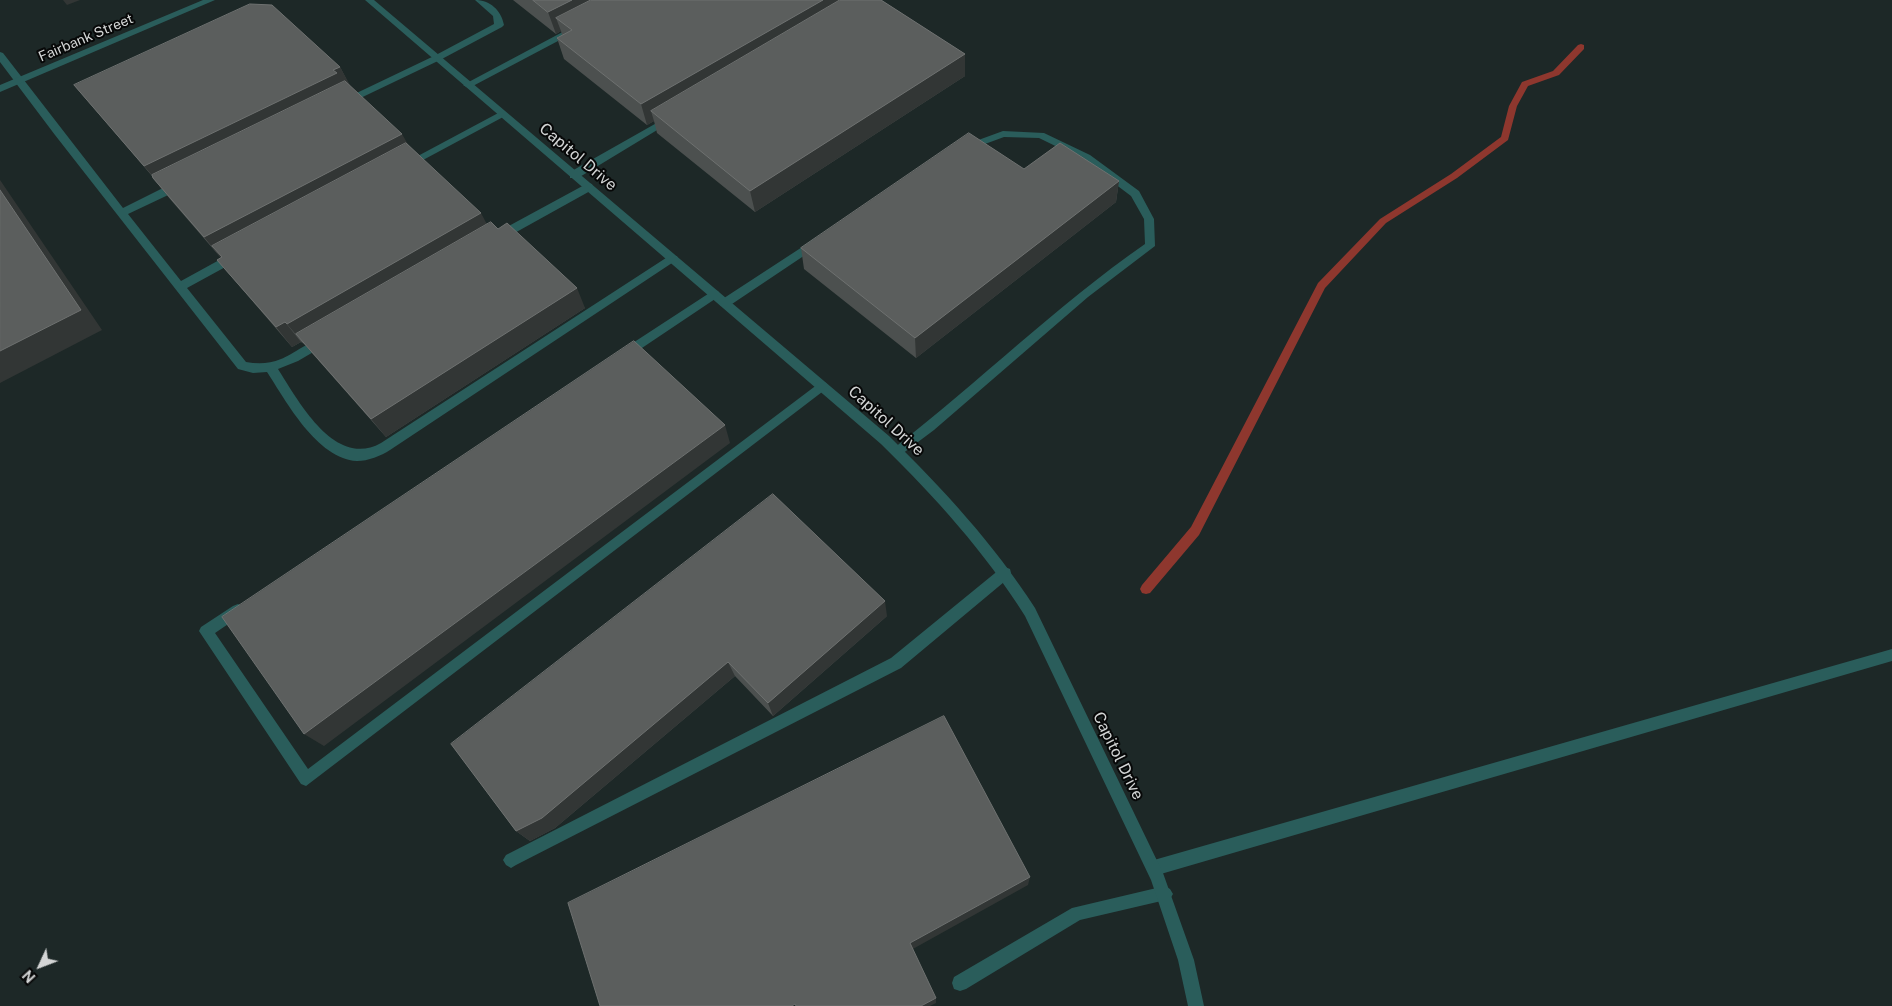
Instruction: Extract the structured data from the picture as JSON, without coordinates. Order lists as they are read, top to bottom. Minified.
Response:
{"streets":{"street":["Fairbank Street","Capitol Drive"]},"north":"bottom left"}
